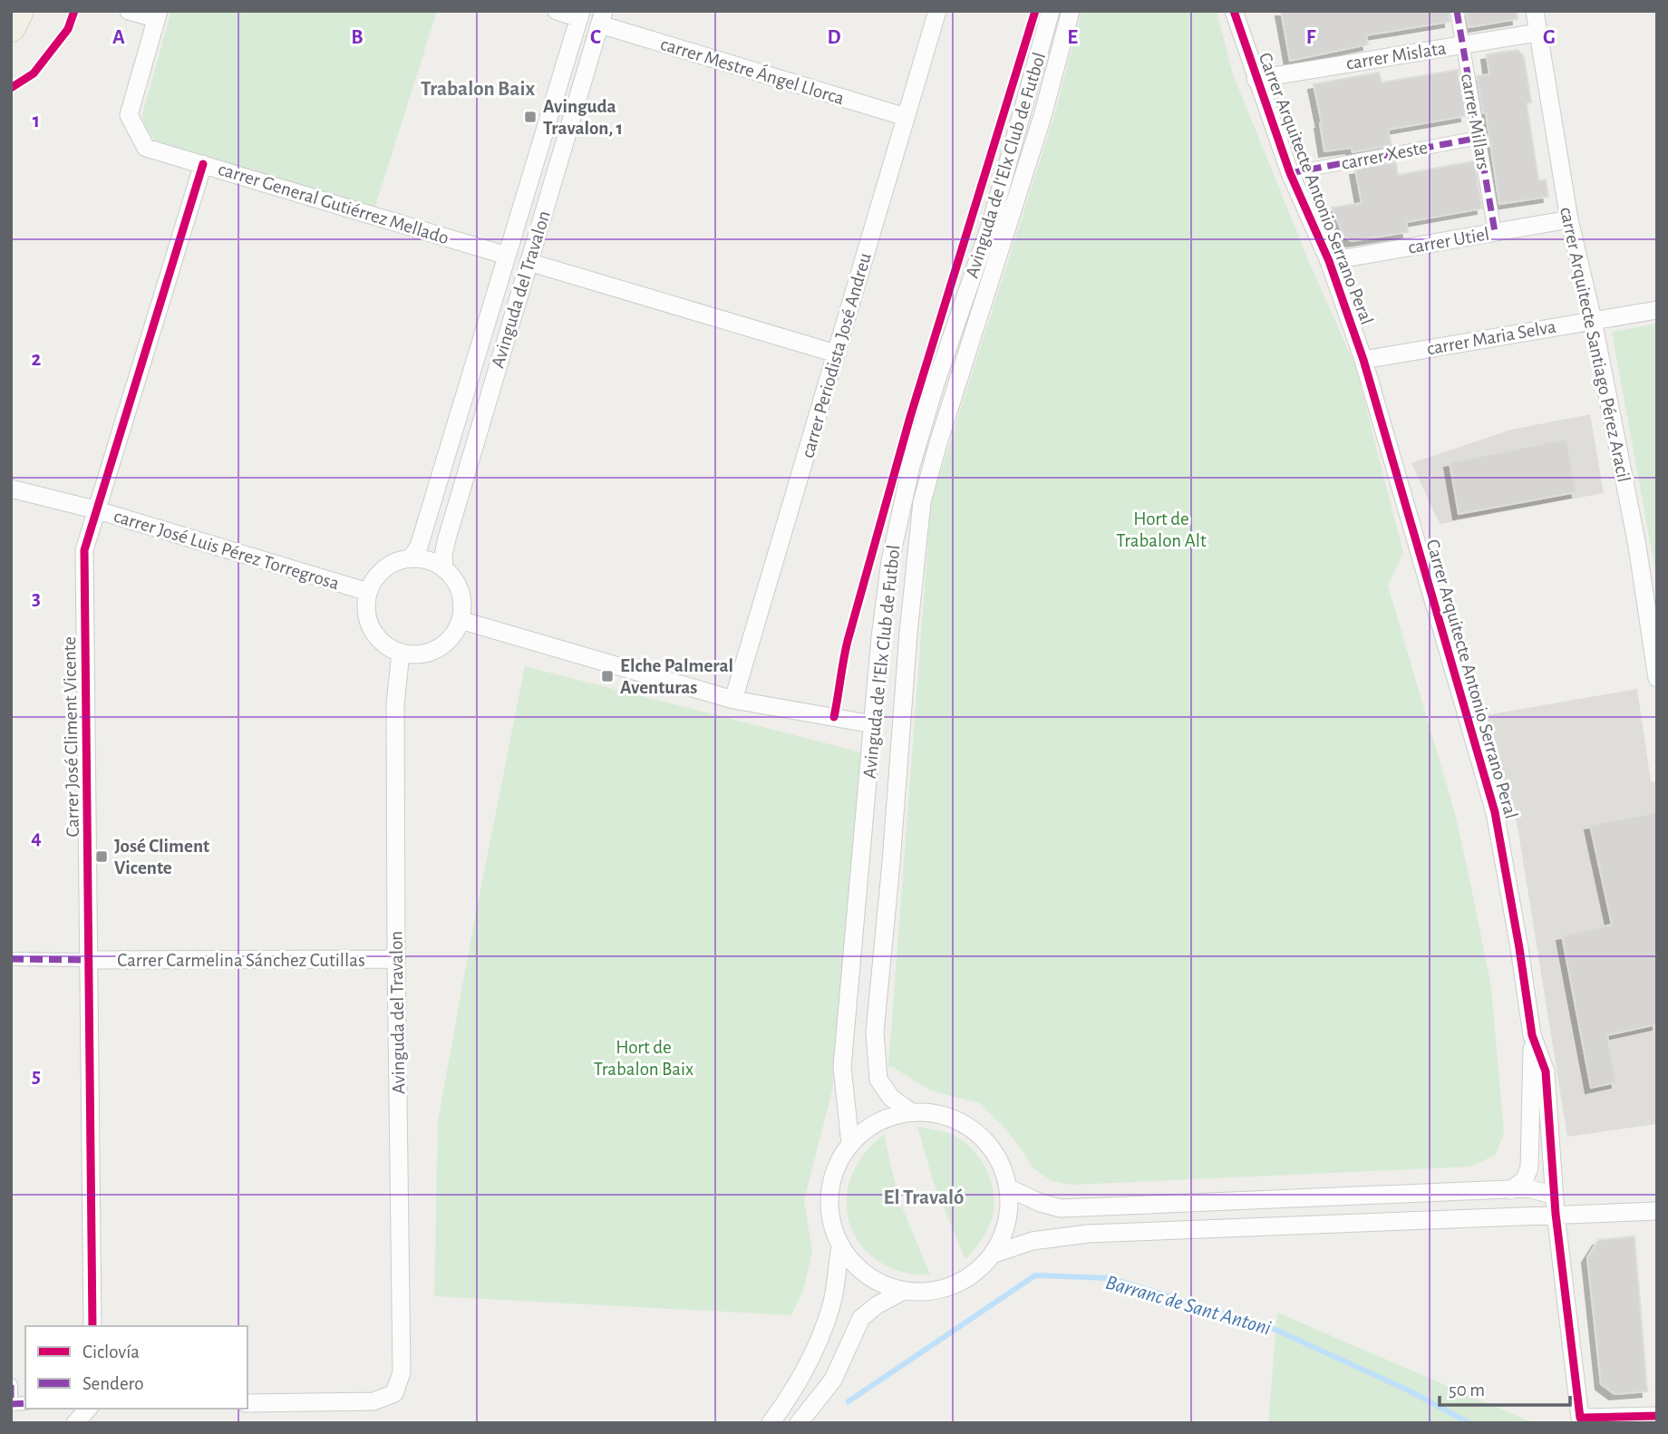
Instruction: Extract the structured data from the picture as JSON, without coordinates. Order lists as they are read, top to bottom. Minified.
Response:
{"streets":{"street":["carrer Mislata","carrer Mestre Ángel Llorca","carrer Millars","carrer Xeste","Avinguda de l'Elx Club de Futbol","Carrer Arquitecte Antonio Serrano Peral","carrer General Gutiérrez Mellado","carrer Utiel","Avinguda del Travalon","carrer Maria Selva","carrer Arquitecte Santiago Pérez Aracil","carrer Periodista José Andreu","carrer José Luis Pérez Torregrosa","Carrer José Climent Vicente","Carrer Carmelina Sánchez Cutillas"]},"crossings":[["carrer Mislata","carrer Millars"],["carrer Mislata","Carrer Arquitecte Antonio Serrano Peral"],["carrer Mislata","carrer Arquitecte Santiago Pérez Aracil"],["carrer Mestre Ángel Llorca","Avinguda del Travalon"],["carrer Mestre Ángel Llorca","carrer Periodista José Andreu"],["carrer Millars","carrer Xeste"],["carrer Millars","carrer Utiel"],["carrer Xeste","Carrer Arquitecte Antonio Serrano Peral"],["Carrer Arquitecte Antonio Serrano Peral","carrer Utiel"],["Carrer Arquitecte Antonio Serrano Peral","carrer Maria Selva"],["carrer General Gutiérrez Mellado","Avinguda del Travalon"],["carrer General Gutiérrez Mellado","Carrer José Climent Vicente"],["carrer Utiel","carrer Arquitecte Santiago Pérez Aracil"],["Avinguda del Travalon","carrer José Luis Pérez Torregrosa"],["Avinguda del Travalon","Carrer Carmelina Sánchez Cutillas"],["carrer Maria Selva","carrer Arquitecte Santiago Pérez Aracil"],["carrer José Luis Pérez Torregrosa","Carrer José Climent Vicente"],["Carrer José Climent Vicente","Carrer Carmelina Sánchez Cutillas"]],"districts":["Trabalon Baix","El Travaló"],"water":["Barranc de Sant Antoni"],"parks":["Hort de Trabalon Alt","Hort de Trabalon Baix"],"places":{"transit":["Avinguda Travalon, 1","Elche Palmeral Aventuras","José Climent Vicente"]},"legend":["Ciclovía","Sendero"],"scale_bar":"50 m","grid":{"columns":["A","B","C","D","E","F","G"],"rows":["1","2","3","4","5"]}}
